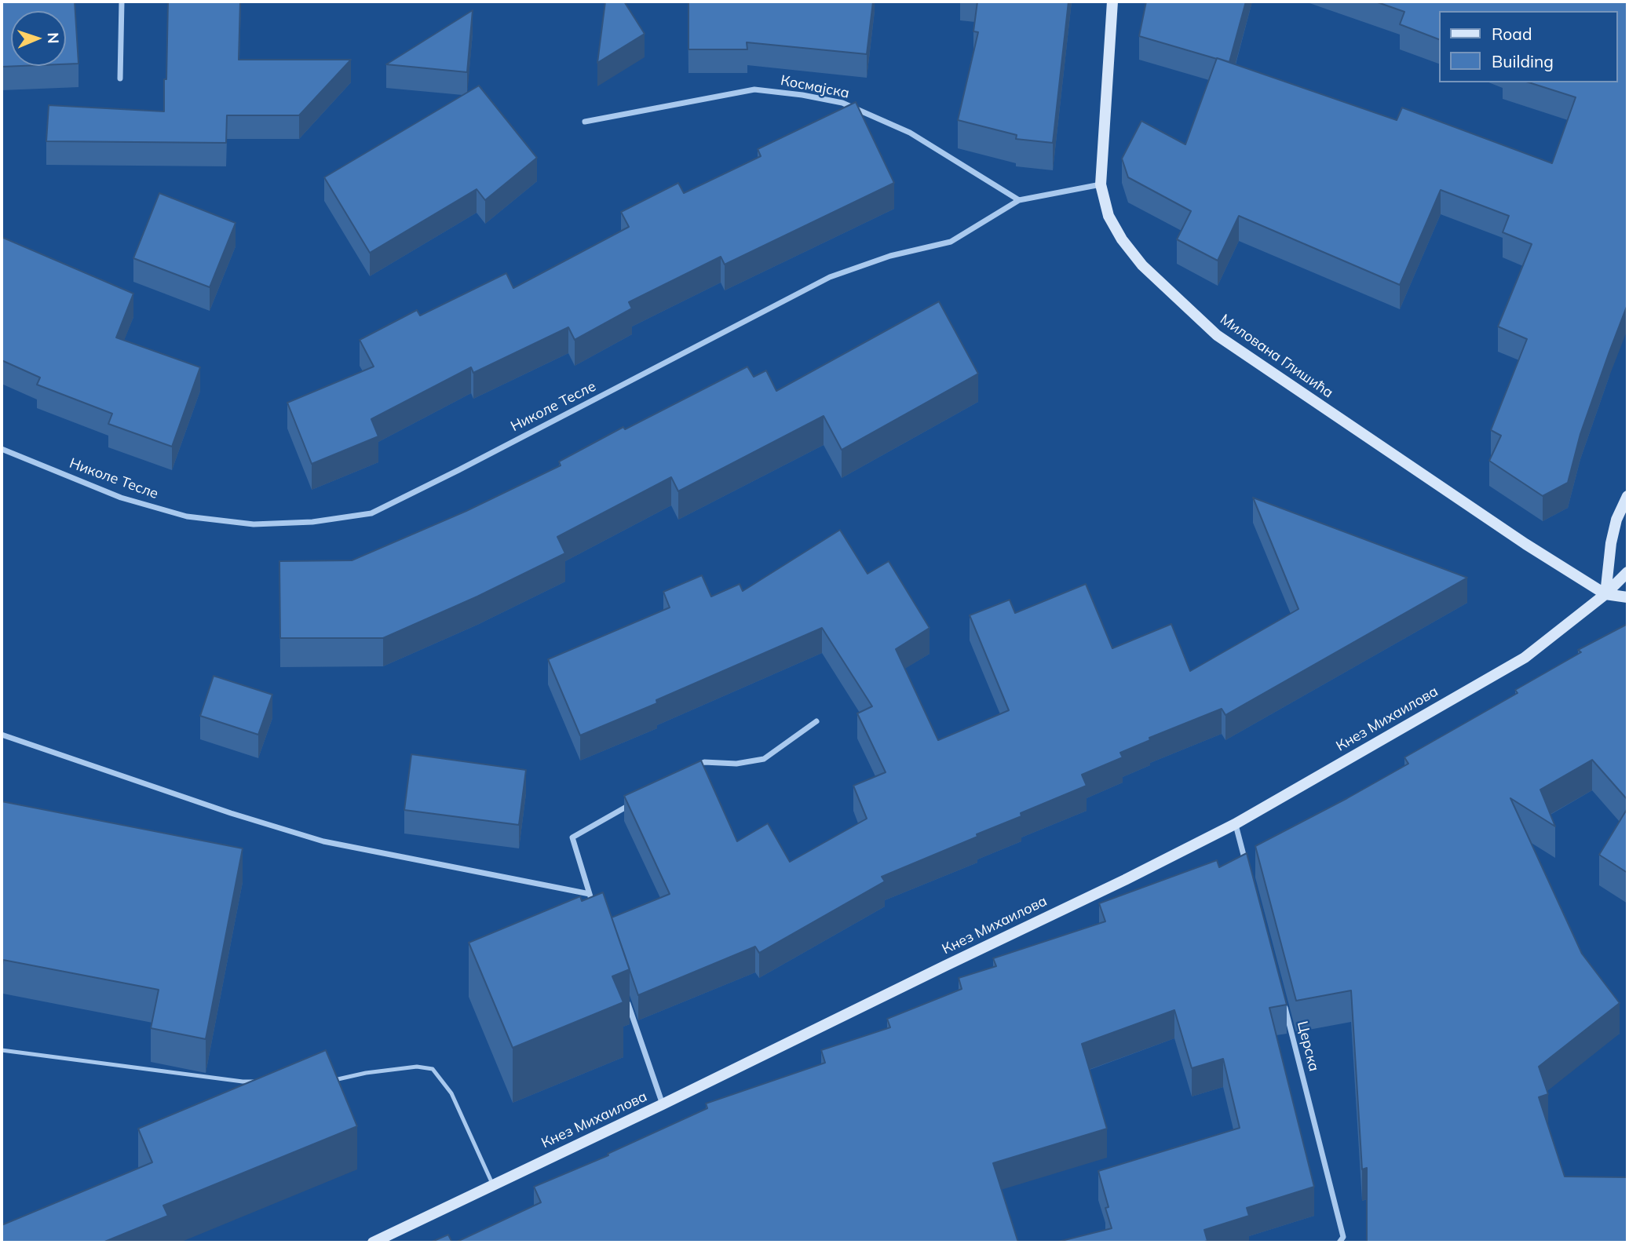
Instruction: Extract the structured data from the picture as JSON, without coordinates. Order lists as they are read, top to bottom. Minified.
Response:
{"streets":{"main road":["Милована Глишића","Кнез Михаилова"],"street":["Космајска","Николе Тесле","Церска"]},"crossings":[["Космајска","Николе Тесле"],["Милована Глишића","Николе Тесле"],["Милована Глишића","Кнез Михаилова"]],"legend":["Road","Building"],"north":"right"}
